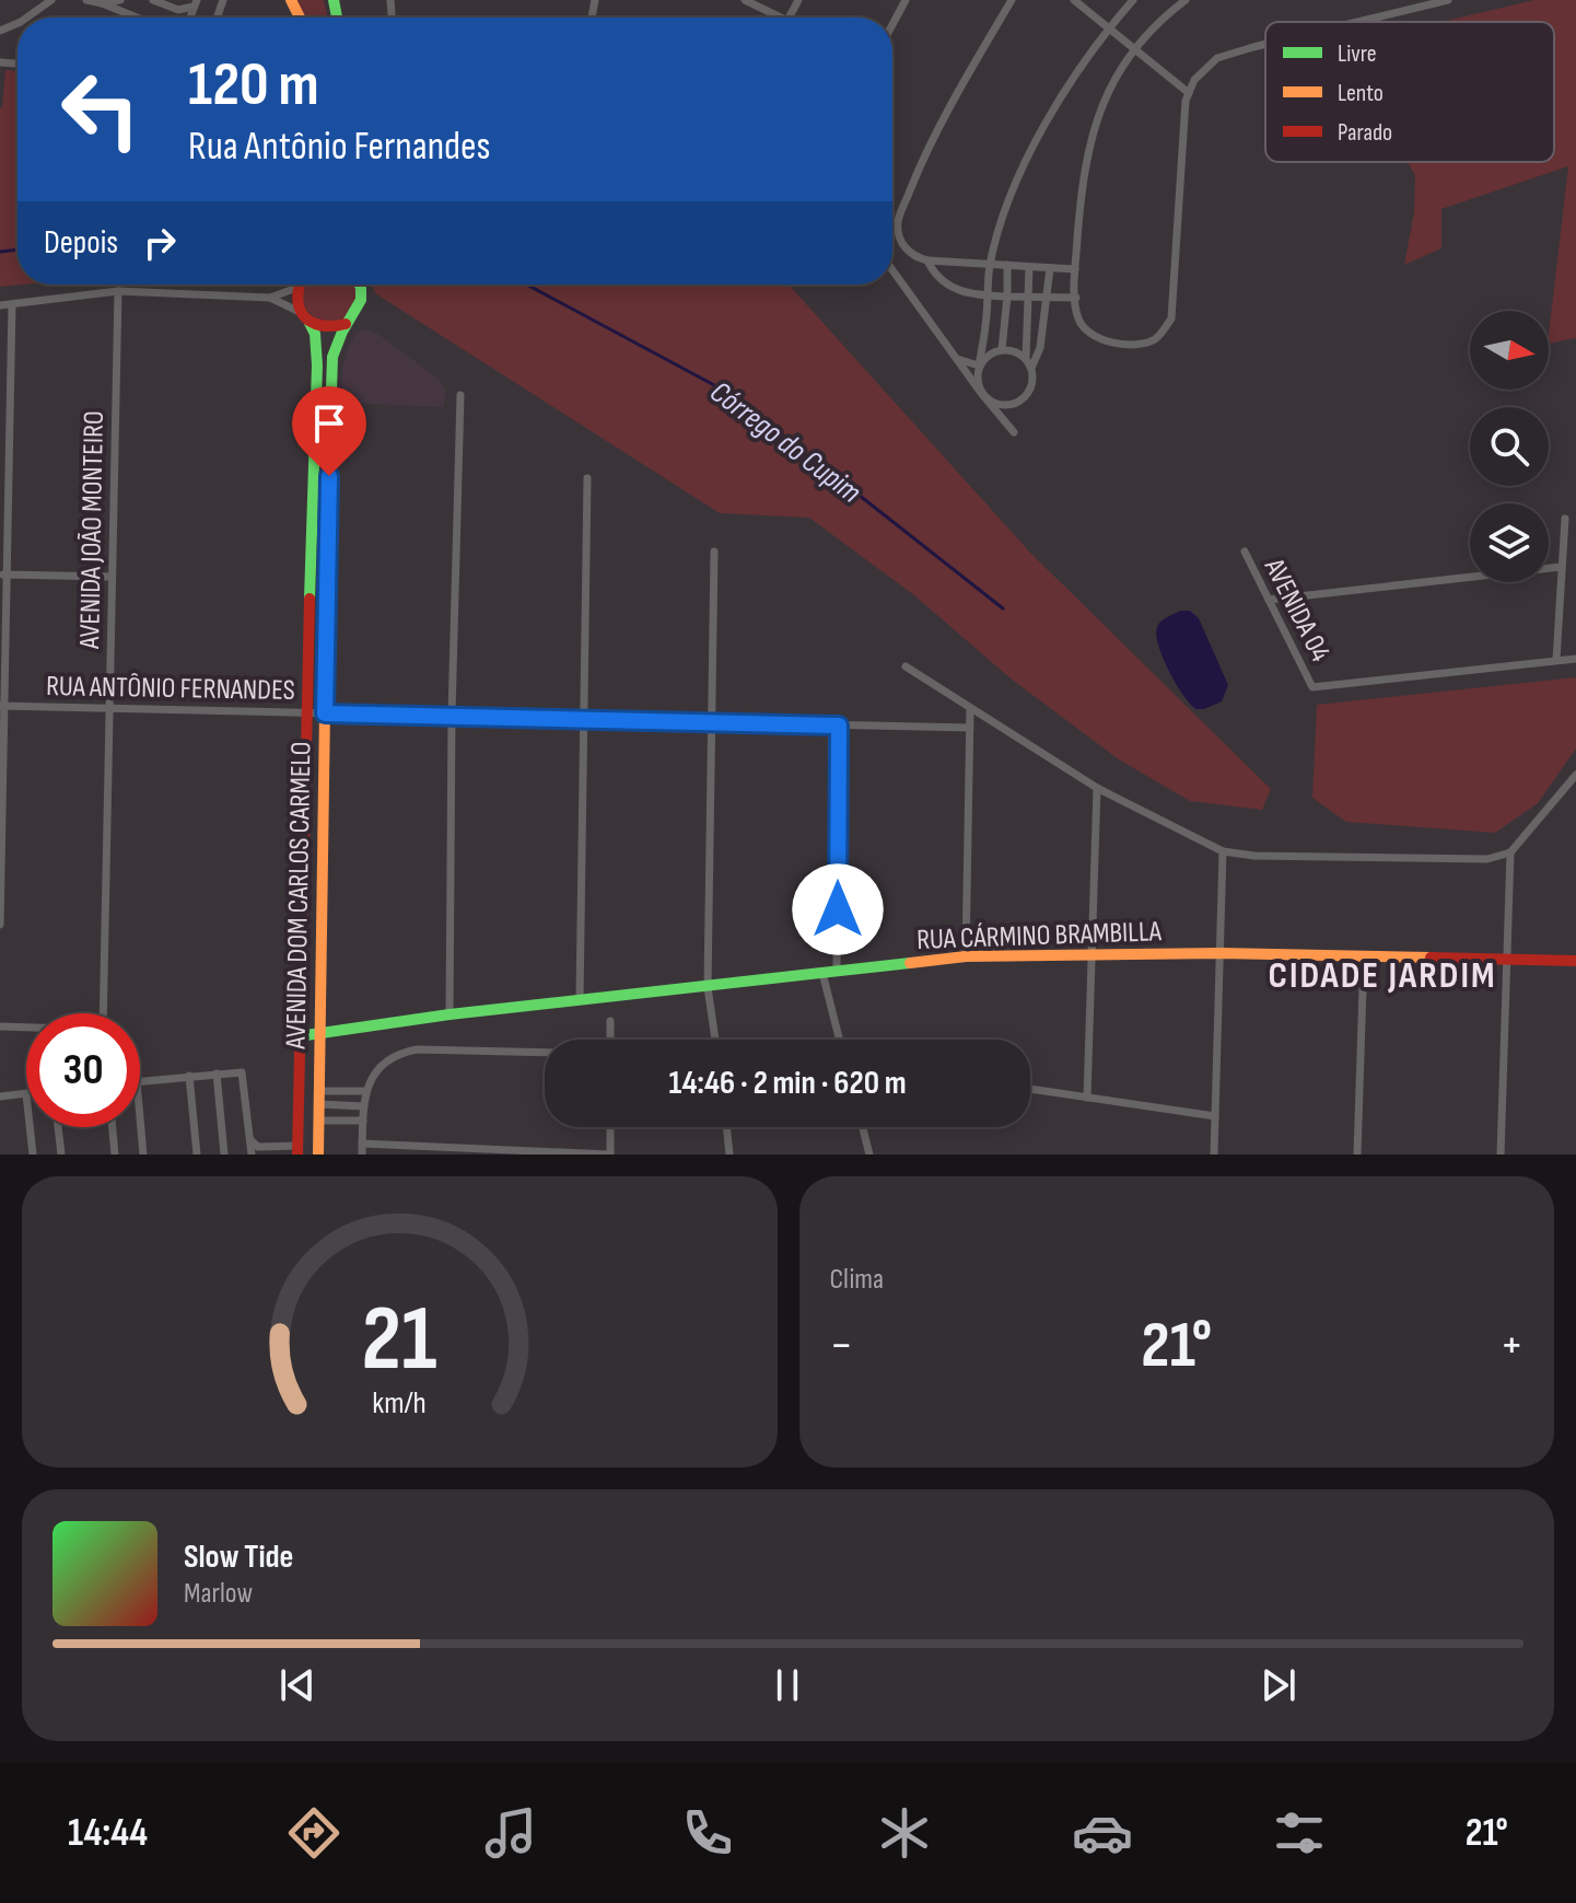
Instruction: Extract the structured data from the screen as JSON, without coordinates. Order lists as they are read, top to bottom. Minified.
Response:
{"streets":{"street":["AVENIDA JOÃO MONTEIRO","AVENIDA 04","RUA ANTÔNIO FERNANDES","AVENIDA DOM CARLOS CARMELO","RUA CÁRMINO BRAMBILLA"]},"crossings":[["AVENIDA JOÃO MONTEIRO","RUA ANTÔNIO FERNANDES"],["RUA ANTÔNIO FERNANDES","AVENIDA DOM CARLOS CARMELO"],["AVENIDA DOM CARLOS CARMELO","RUA CÁRMINO BRAMBILLA"]],"districts":["CIDADE JARDIM"],"water":["Córrego do Cupim"],"legend":["Livre","Lento","Parado"],"north":"right","page":{"turn":["120 m","Rua Antônio Fernandes"],"then":"Depois","limit":"30","trip":"14:46 · 2 min · 620 m","tile":"Clima","heat":["−","21°","+"],"song":["Slow Tide","Marlow"],"tabs":["14:44","21°"],"gauge":["21","km/h"]}}
